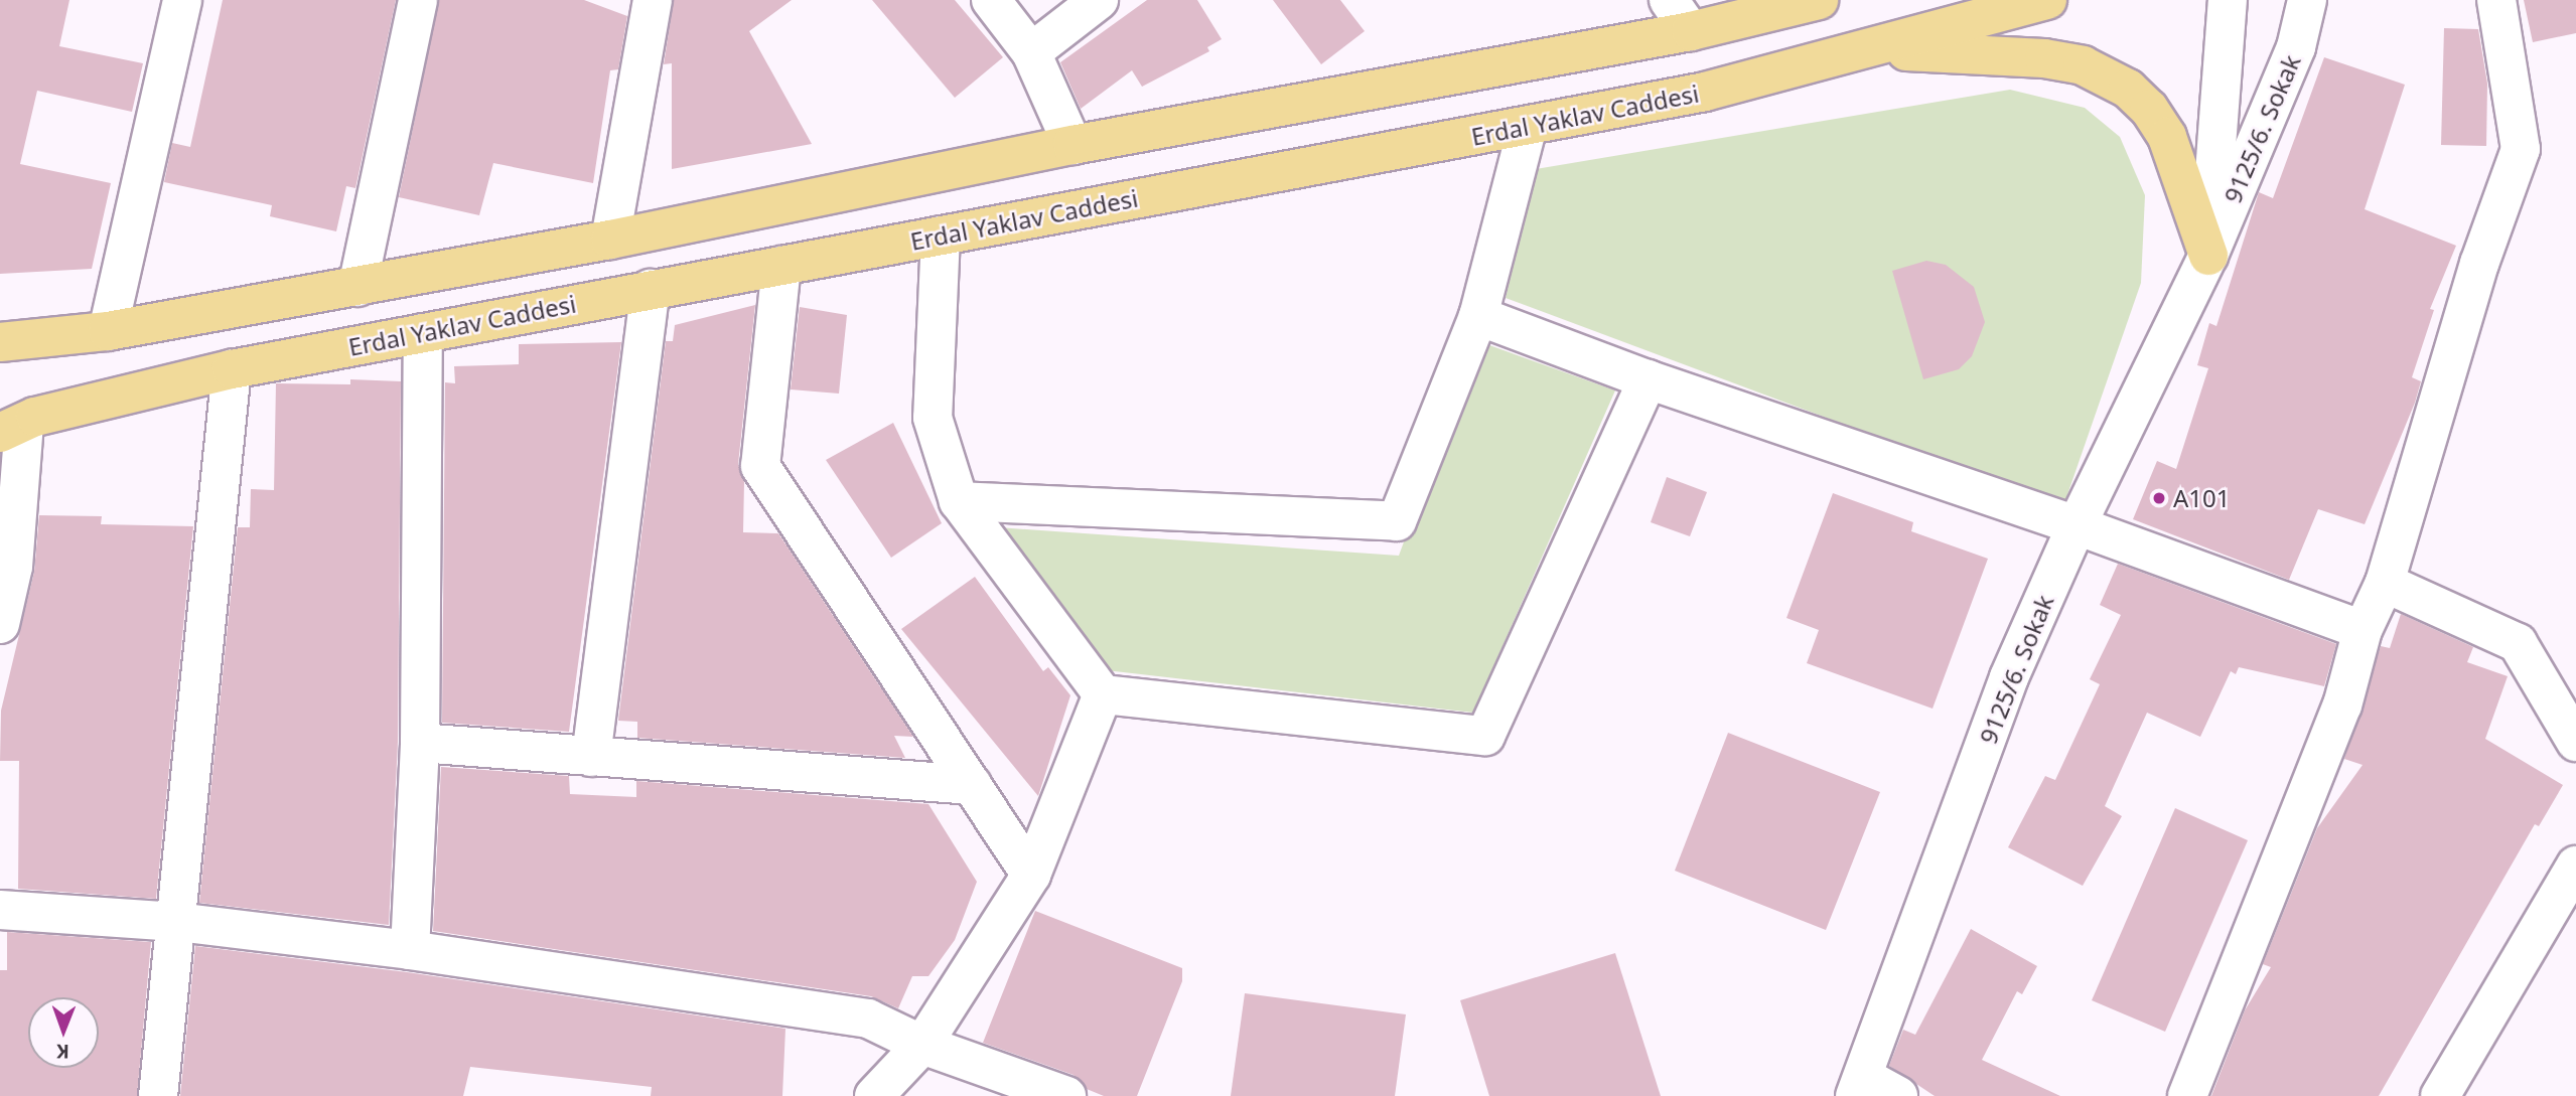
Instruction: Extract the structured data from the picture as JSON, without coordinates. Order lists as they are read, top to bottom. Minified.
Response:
{"streets":{"main road":["Erdal Yaklav Caddesi"],"street":["9125/6. Sokak"]},"places":["A101"],"north":"bottom"}
